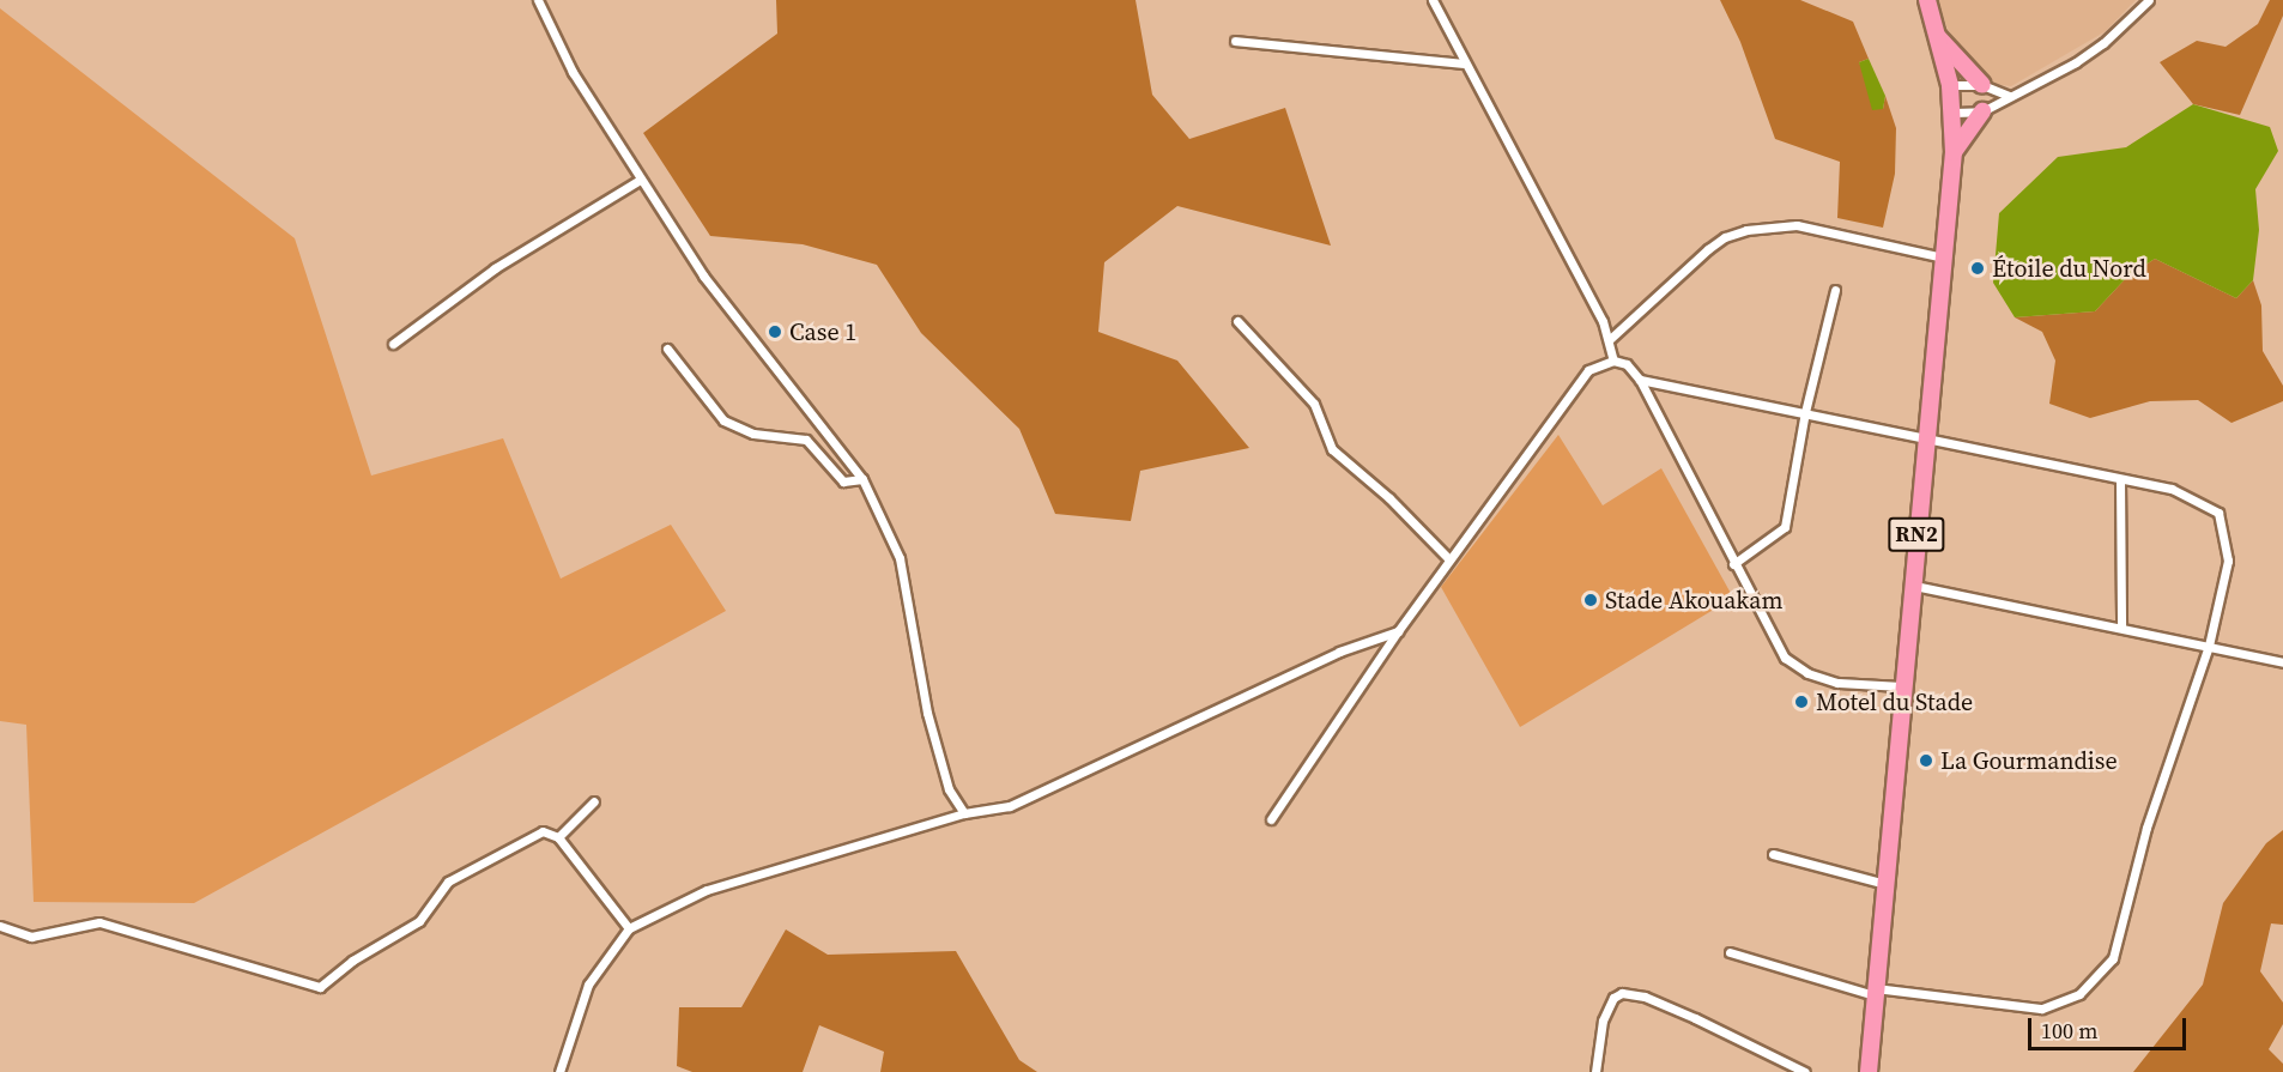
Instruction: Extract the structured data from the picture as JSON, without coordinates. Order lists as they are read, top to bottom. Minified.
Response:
{"streets":{"highway":["RN2"]},"places":["Étoile du Nord","Case 1","Stade Akouakam","Motel du Stade","La Gourmandise"],"scale_bar":"100 m"}
